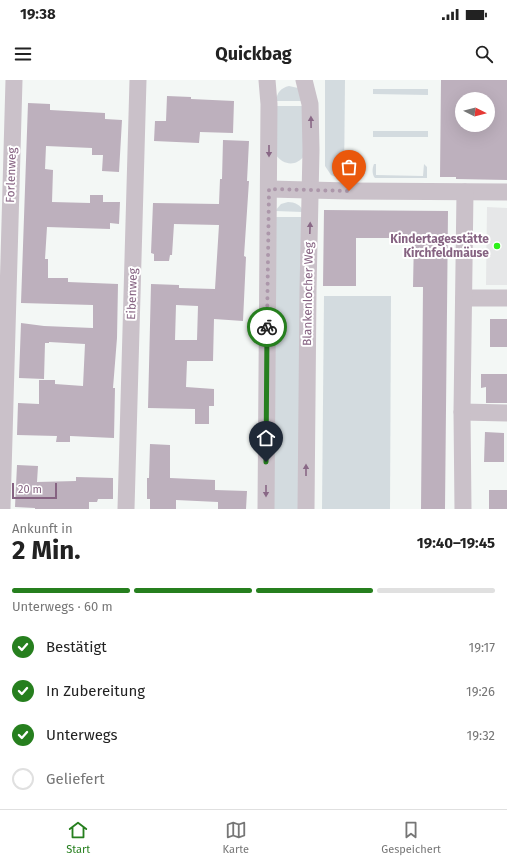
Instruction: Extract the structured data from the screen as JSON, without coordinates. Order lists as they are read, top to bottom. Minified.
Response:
{"streets":{"street":["Forlenweg","Eibenweg","Blankenlocher Weg"]},"places":["Kindertagesstätte Kirchfeldmäuse"],"scale_bar":"20 m","north":"right","page":{"status":"19:38","header":"Quickbag","scale":"20 m","heading":["2 Min.","Ankunft in","19:40–19:45"],"bar":"Unterwegs · 60 m","list":[["Bestätigt","19:17"],["In Zubereitung","19:26"],["Unterwegs","19:32"],"Geliefert"],"tabs":["Start","Karte","Gespeichert"]}}
